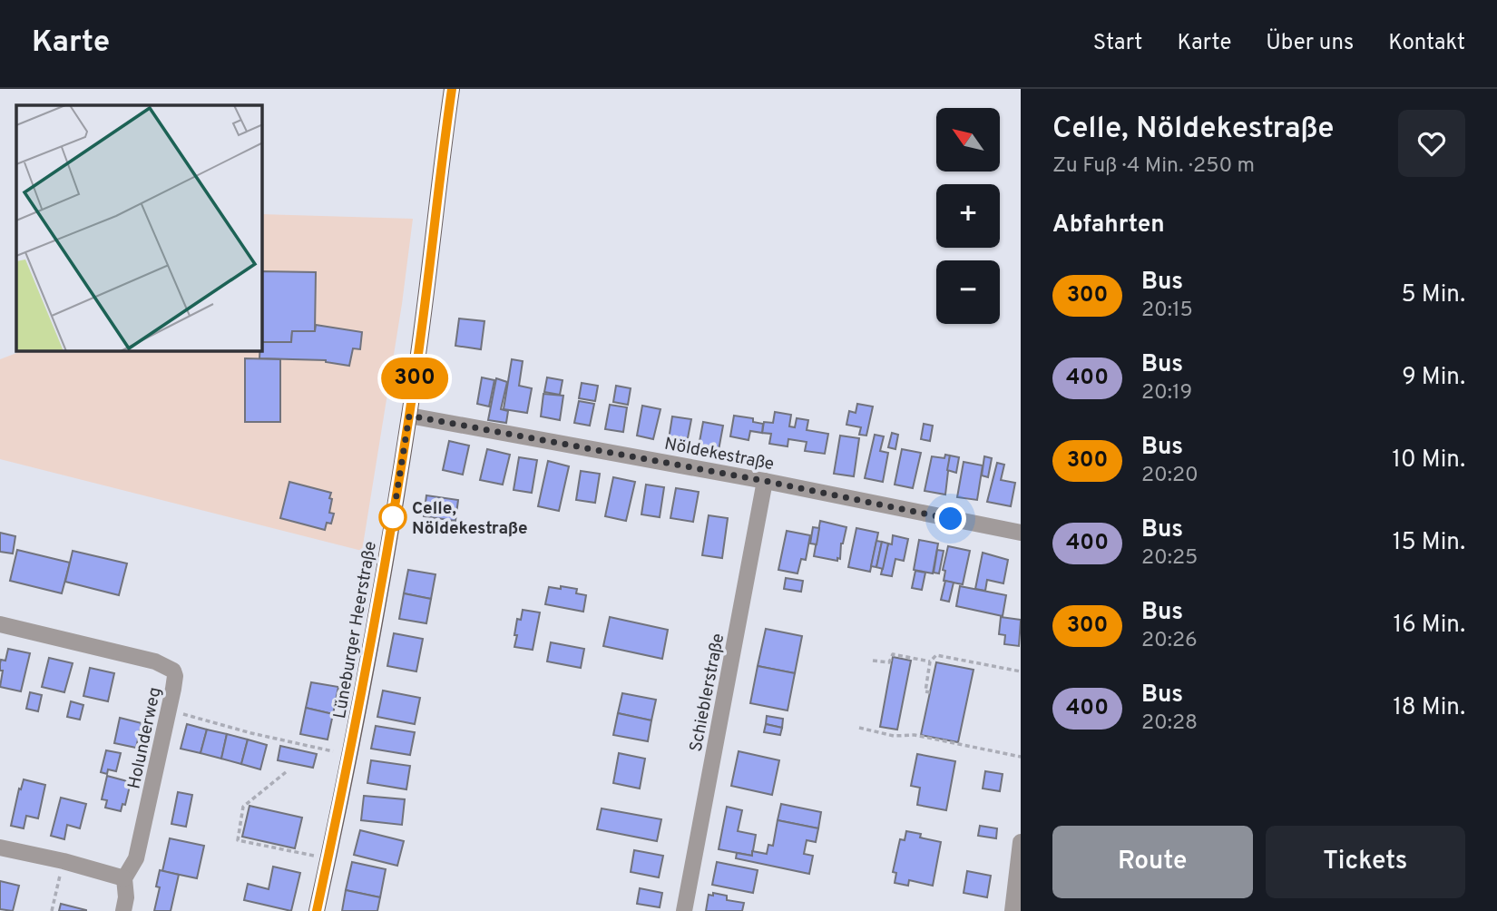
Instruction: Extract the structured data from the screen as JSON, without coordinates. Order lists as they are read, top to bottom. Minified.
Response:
{"streets":{"main road":["Lüneburger Heerstraße"],"street":["Nöldekestraße","Schieblerstraße","Holunderweg"]},"crossings":[["Nöldekestraße","Lüneburger Heerstraße"],["Nöldekestraße","Schieblerstraße"]],"places":["Celle, Nöldekestraße"],"lines":["bus line 300"],"north":"top left","page":{"header":"Karte","nav":["Start","Karte","Über uns","Kontakt"],"on_map":"300","heading":[["Celle, Nöldekestraße","Zu Fuß · 4 Min. · 250 m"],"Abfahrten"],"map_buttons":["+","−"],"list":[{"mark":"300","name":"Bus","note":"20:15","value":"5 Min."},{"mark":"400","name":"Bus","note":"20:19","value":"9 Min."},{"mark":"300","name":"Bus","note":"20:20","value":"10 Min."},{"mark":"400","name":"Bus","note":"20:25","value":"15 Min."},{"mark":"300","name":"Bus","note":"20:26","value":"16 Min."},{"mark":"400","name":"Bus","note":"20:28","value":"18 Min."}],"buttons":["Route","Tickets"]}}
